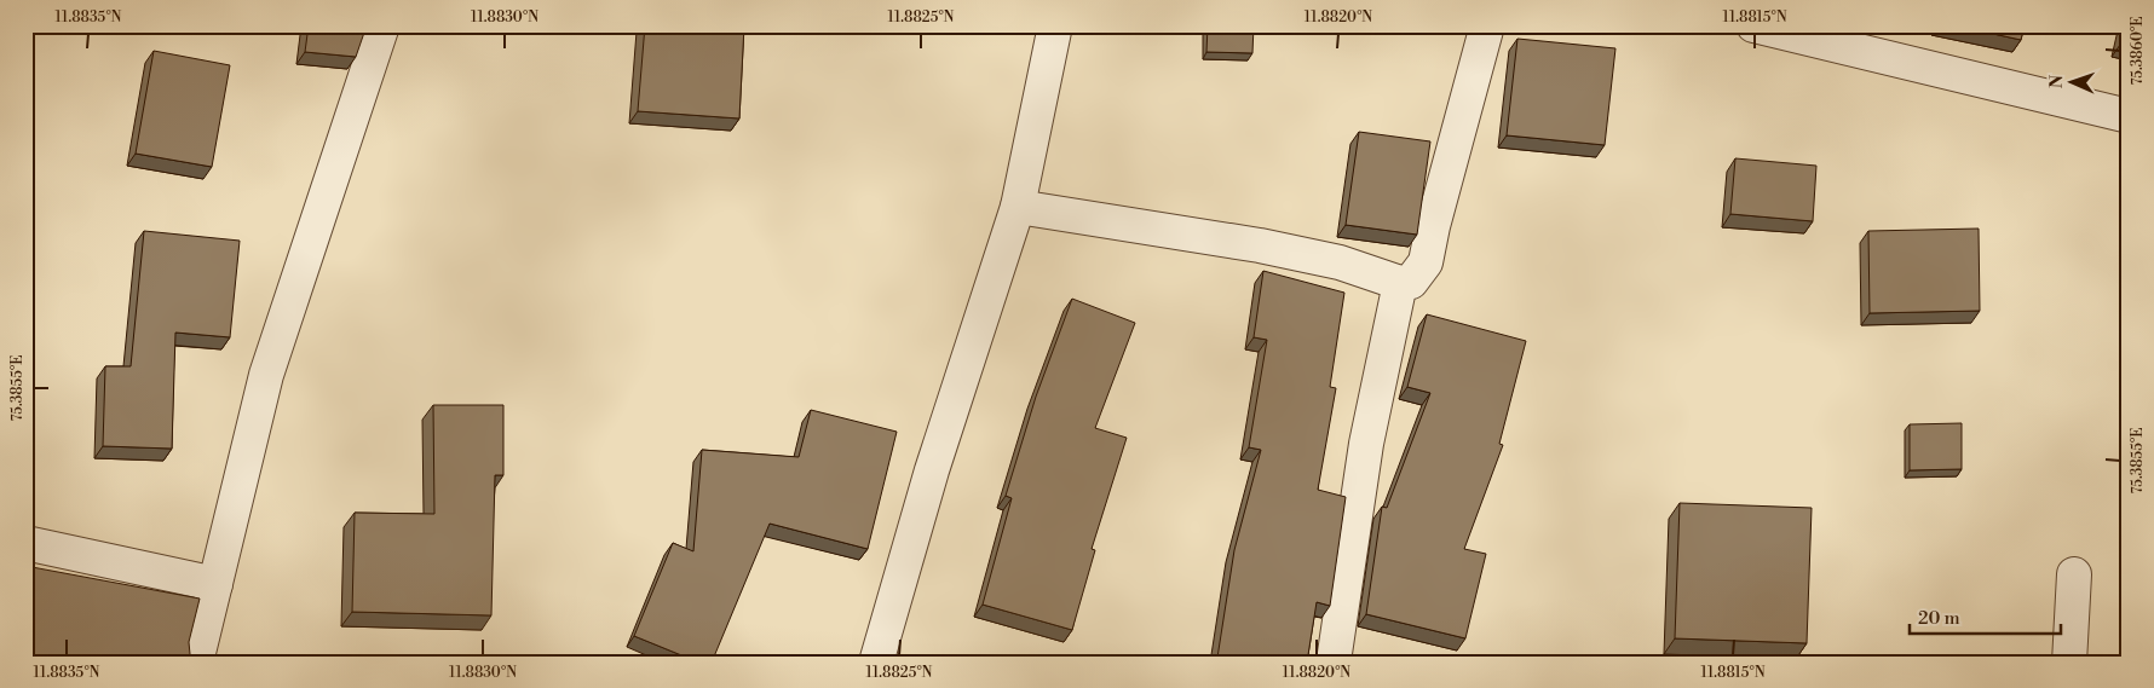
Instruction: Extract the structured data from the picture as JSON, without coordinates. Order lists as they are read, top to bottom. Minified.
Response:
{"scale_bar":"20 m","north":"left","coordinates":["11.8835°N","11.8830°N","11.8825°N","11.8820°N","11.8815°N","75.3860°E","75.3855°E"]}
